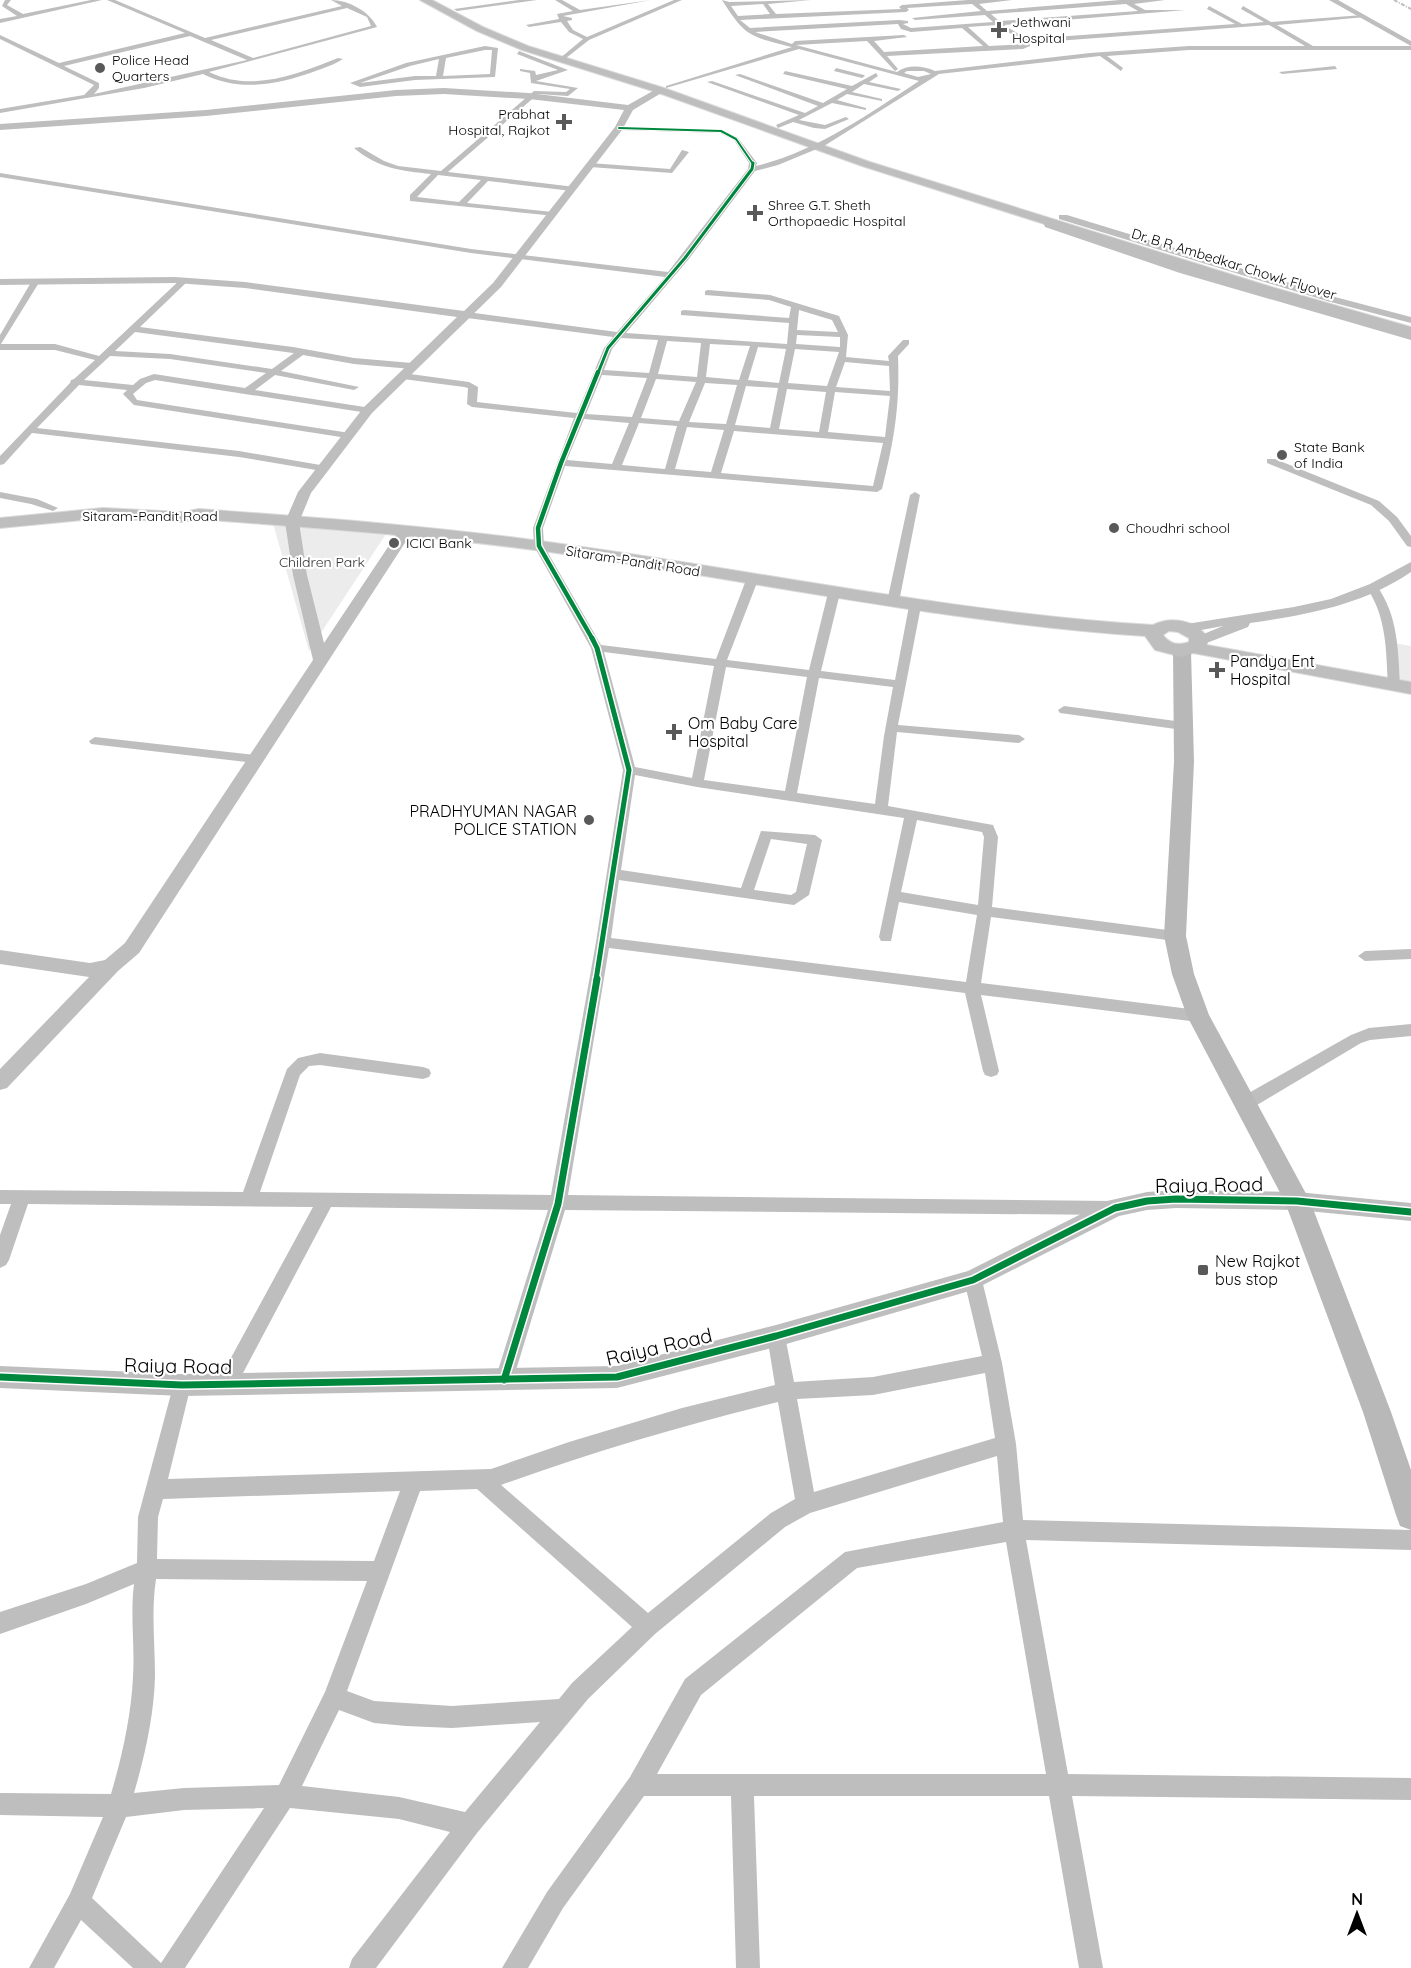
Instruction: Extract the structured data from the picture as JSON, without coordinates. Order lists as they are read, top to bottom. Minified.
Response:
{"streets":{"main road":["Dr. B R Ambedkar Chowk Flyover","Sitaram-Pandit Road"],"street":["Raiya Road"]},"parks":["Children Park"],"places":{"health":["Jethwani Hospital","Prabhat Hospital, Rajkot","Shree G.T. Sheth Orthopaedic Hospital","Pandya Ent Hospital","Om Baby Care Hospital"],"other":["Police Head Quarters","State Bank of India","Choudhri school","ICICI Bank","PRADHYUMAN NAGAR POLICE STATION"],"transit":["New Rajkot bus stop"]},"north":"top"}
